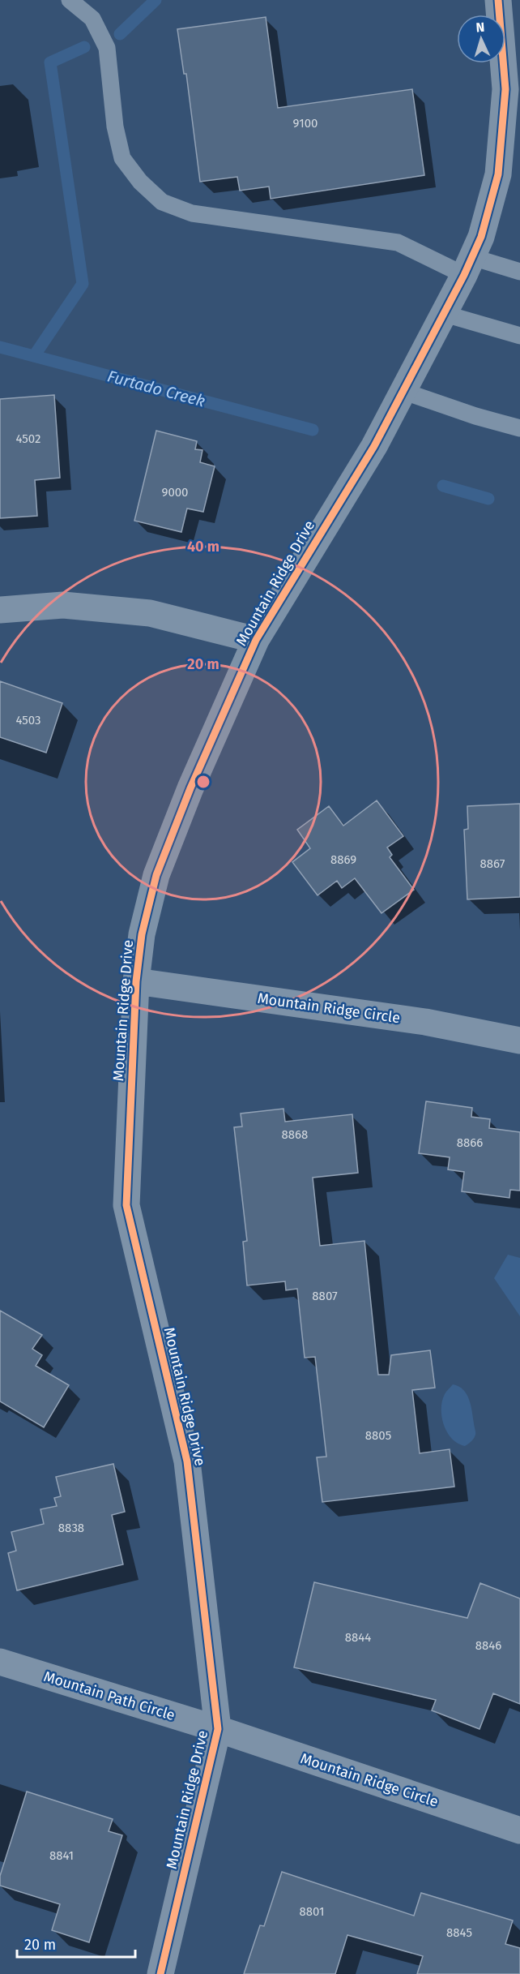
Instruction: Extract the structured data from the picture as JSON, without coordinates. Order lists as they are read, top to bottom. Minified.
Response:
{"streets":{"street":["Mountain Ridge Drive","Mountain Ridge Circle","Mountain Path Circle"]},"crossings":[["Mountain Ridge Drive","Mountain Ridge Circle"],["Mountain Ridge Drive","Mountain Path Circle"],["Mountain Ridge Circle","Mountain Path Circle"]],"water":["Furtado Creek"],"house_numbers":["9100","4502","9000","4503","8869","8867","8868","8866","8807","8805","8838","8844","8846","8841","8801","8845"],"scale_bar":"20 m","north":"top","rings":["40 m","20 m"]}
